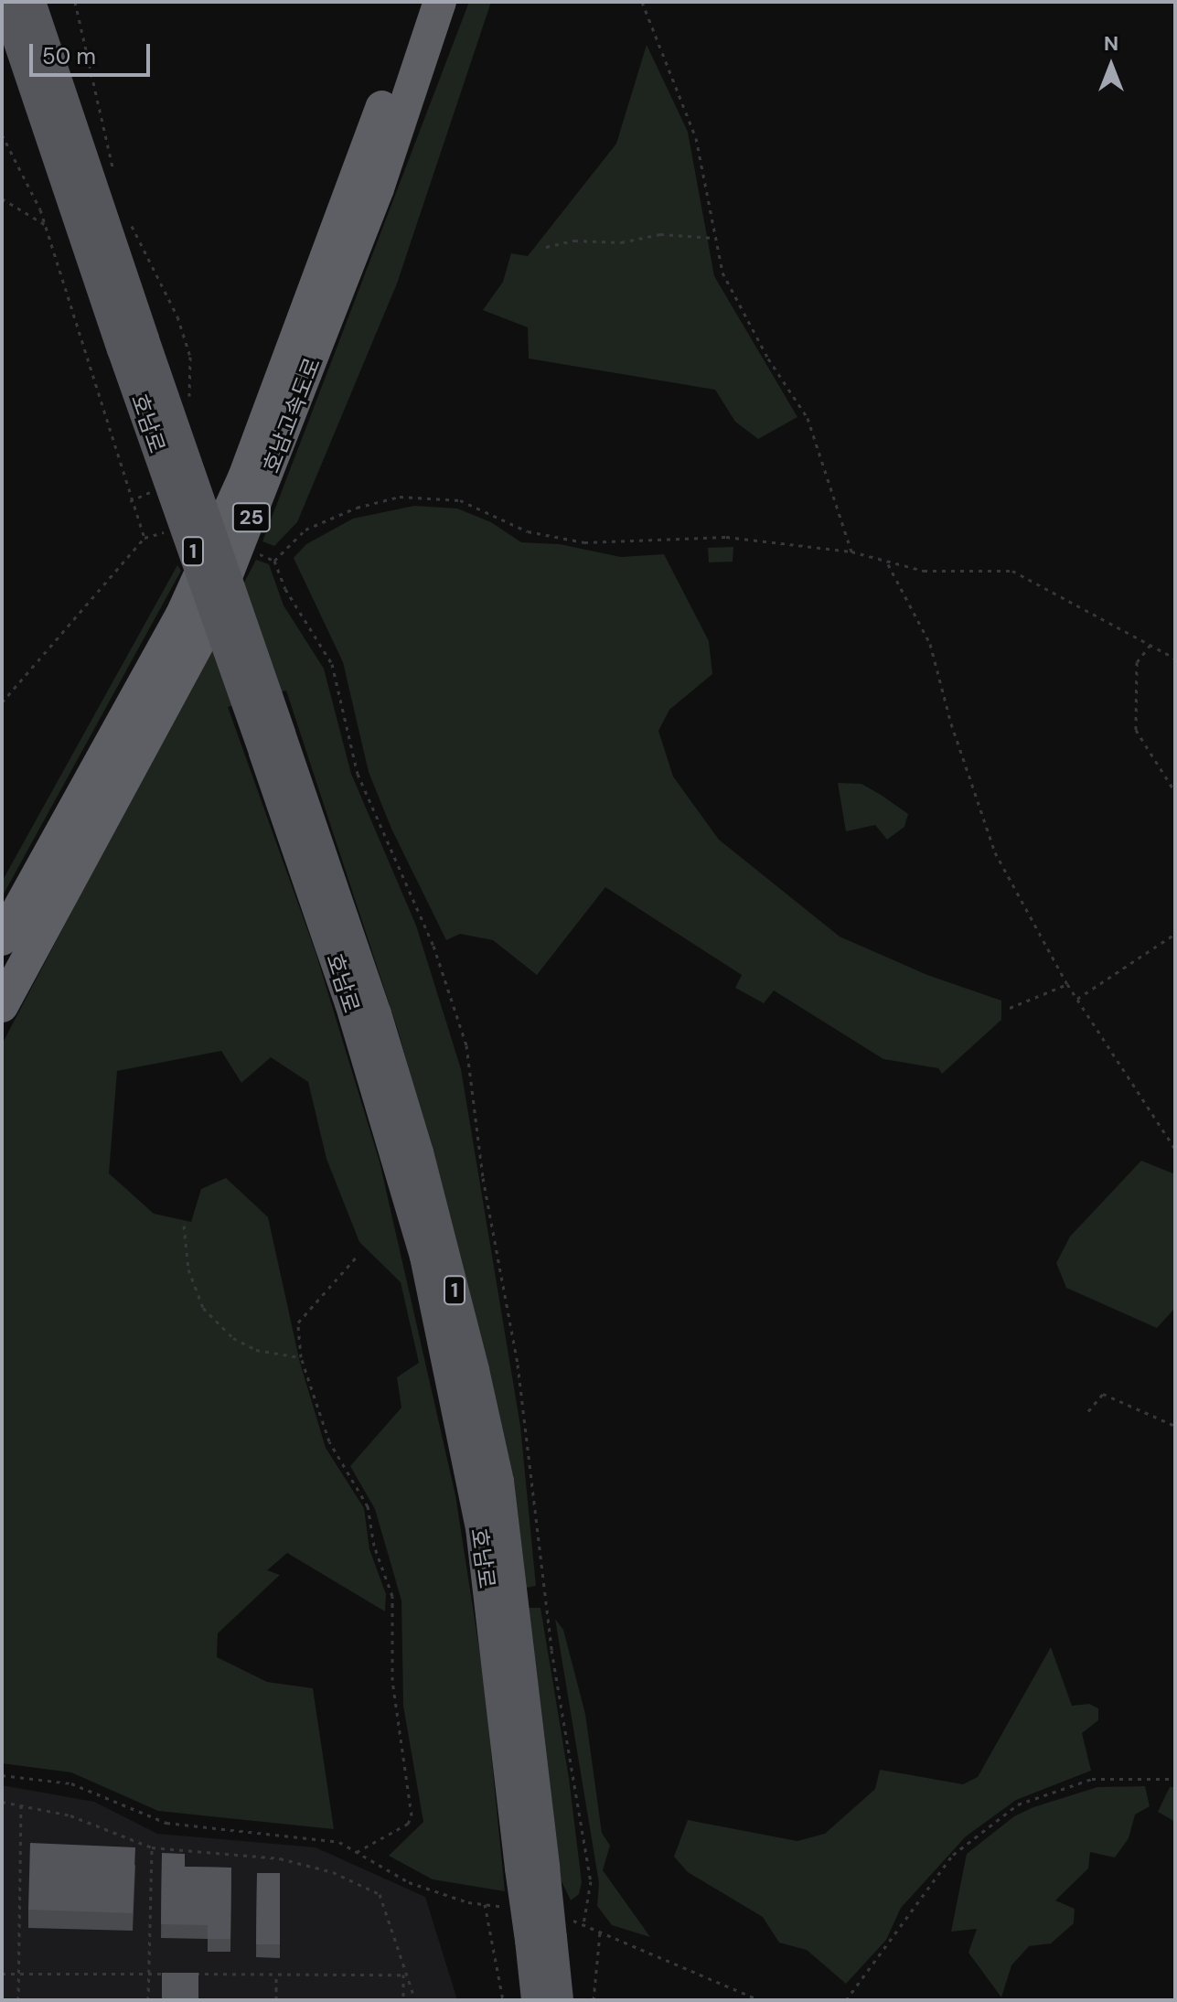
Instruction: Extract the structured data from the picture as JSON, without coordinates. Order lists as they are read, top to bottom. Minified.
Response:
{"streets":{"highway":["호남고속도로","호남로","25","1"]},"scale_bar":"50 m","north":"top"}
